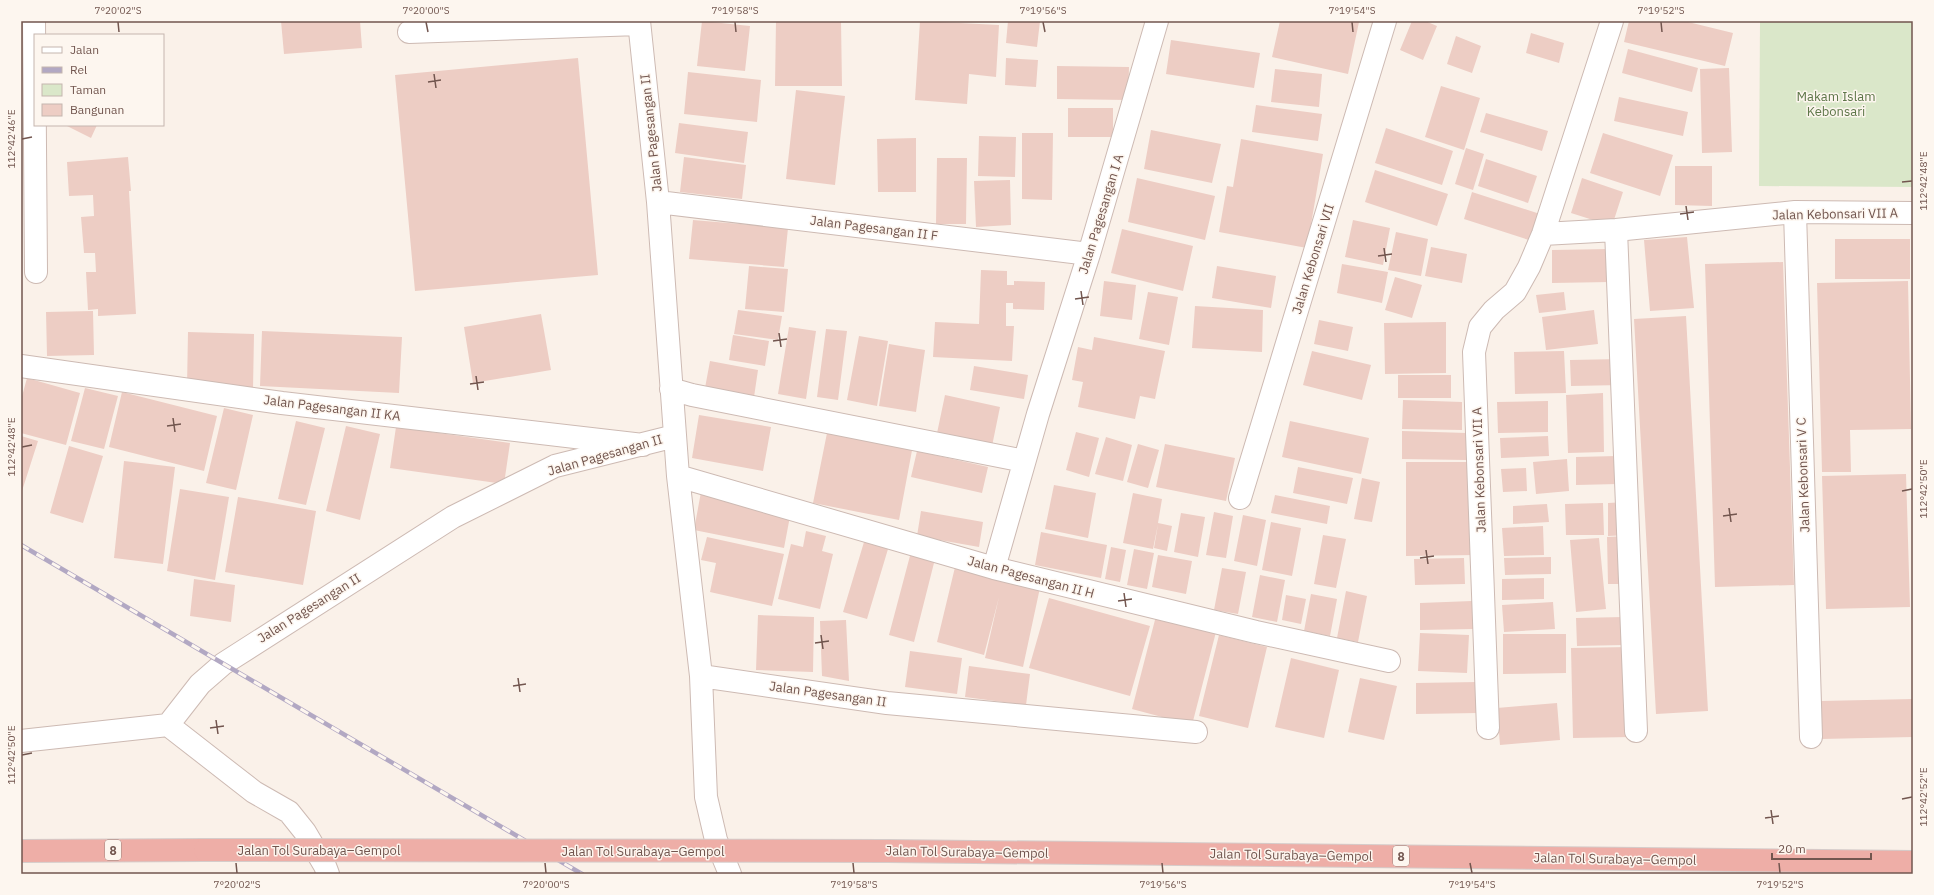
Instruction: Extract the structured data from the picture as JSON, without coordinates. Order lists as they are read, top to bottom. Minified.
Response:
{"streets":{"highway":["8","Jalan Tol Surabaya–Gempol"],"street":["Jalan Pagesangan II","Jalan Pagesangan I A","Jalan Kebonsari VII A","Jalan Pagesangan II F","Jalan Kebonsari VII","Jalan Pagesangan II KA","Jalan Kebonsari V C","Jalan Pagesangan II H"]},"crossings":[["Jalan Pagesangan II","Jalan Pagesangan II F"],["Jalan Pagesangan II","Jalan Pagesangan II KA"],["Jalan Pagesangan II","Jalan Pagesangan II H"],["Jalan Pagesangan I A","Jalan Pagesangan II F"],["Jalan Pagesangan I A","Jalan Pagesangan II H"],["Jalan Kebonsari VII A","Jalan Kebonsari V C"]],"parks":["Makam Islam Kebonsari"],"legend":["Jalan","Rel","Taman","Bangunan"],"scale_bar":"20 m","coordinates":["7°20'02\"S","7°20'00\"S","7°19'58\"S","7°19'56\"S","7°19'54\"S","7°19'52\"S","112°42'46\"E","112°42'48\"E","112°42'50\"E","112°42'52\"E"]}
